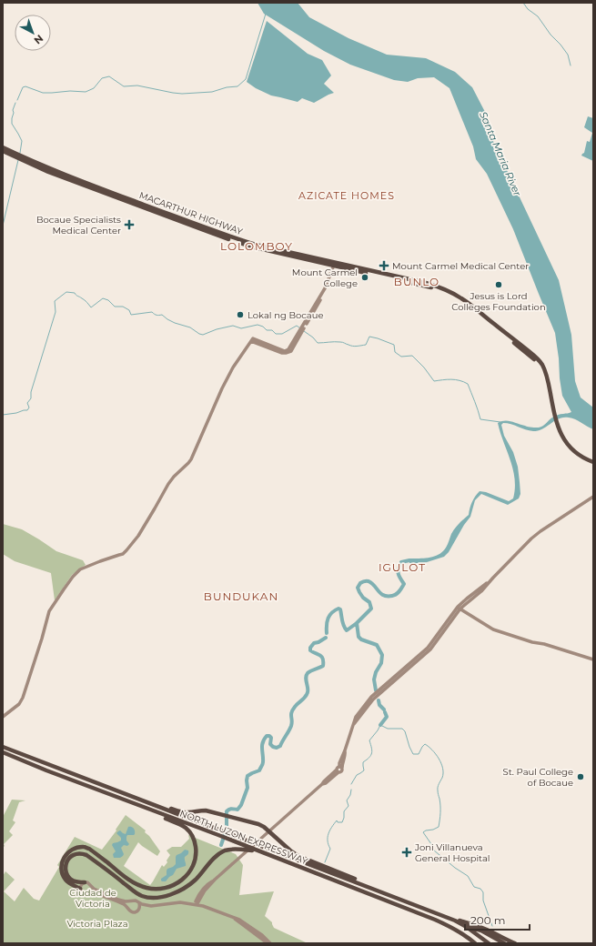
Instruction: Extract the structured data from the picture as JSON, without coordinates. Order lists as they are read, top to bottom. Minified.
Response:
{"streets":{"highway":["MACARTHUR HIGHWAY","NORTH LUZON EXPRESSWAY"]},"districts":["AZICATE HOMES","LOLOMBOY","BUNLO","IGULOT","BUNDUKAN"],"water":["Santa Maria River"],"parks":["Ciudad de Victoria","Victoria Plaza"],"places":{"health":["Bocaue Specialists Medical Center","Mount Carmel Medical Center","Joni Villanueva General Hospital"],"other":["Mount Carmel College","Jesus is Lord Colleges Foundation","Lokal ng Bocaue","St. Paul College of Bocaue"]},"scale_bar":"200 m","north":"bottom right"}
